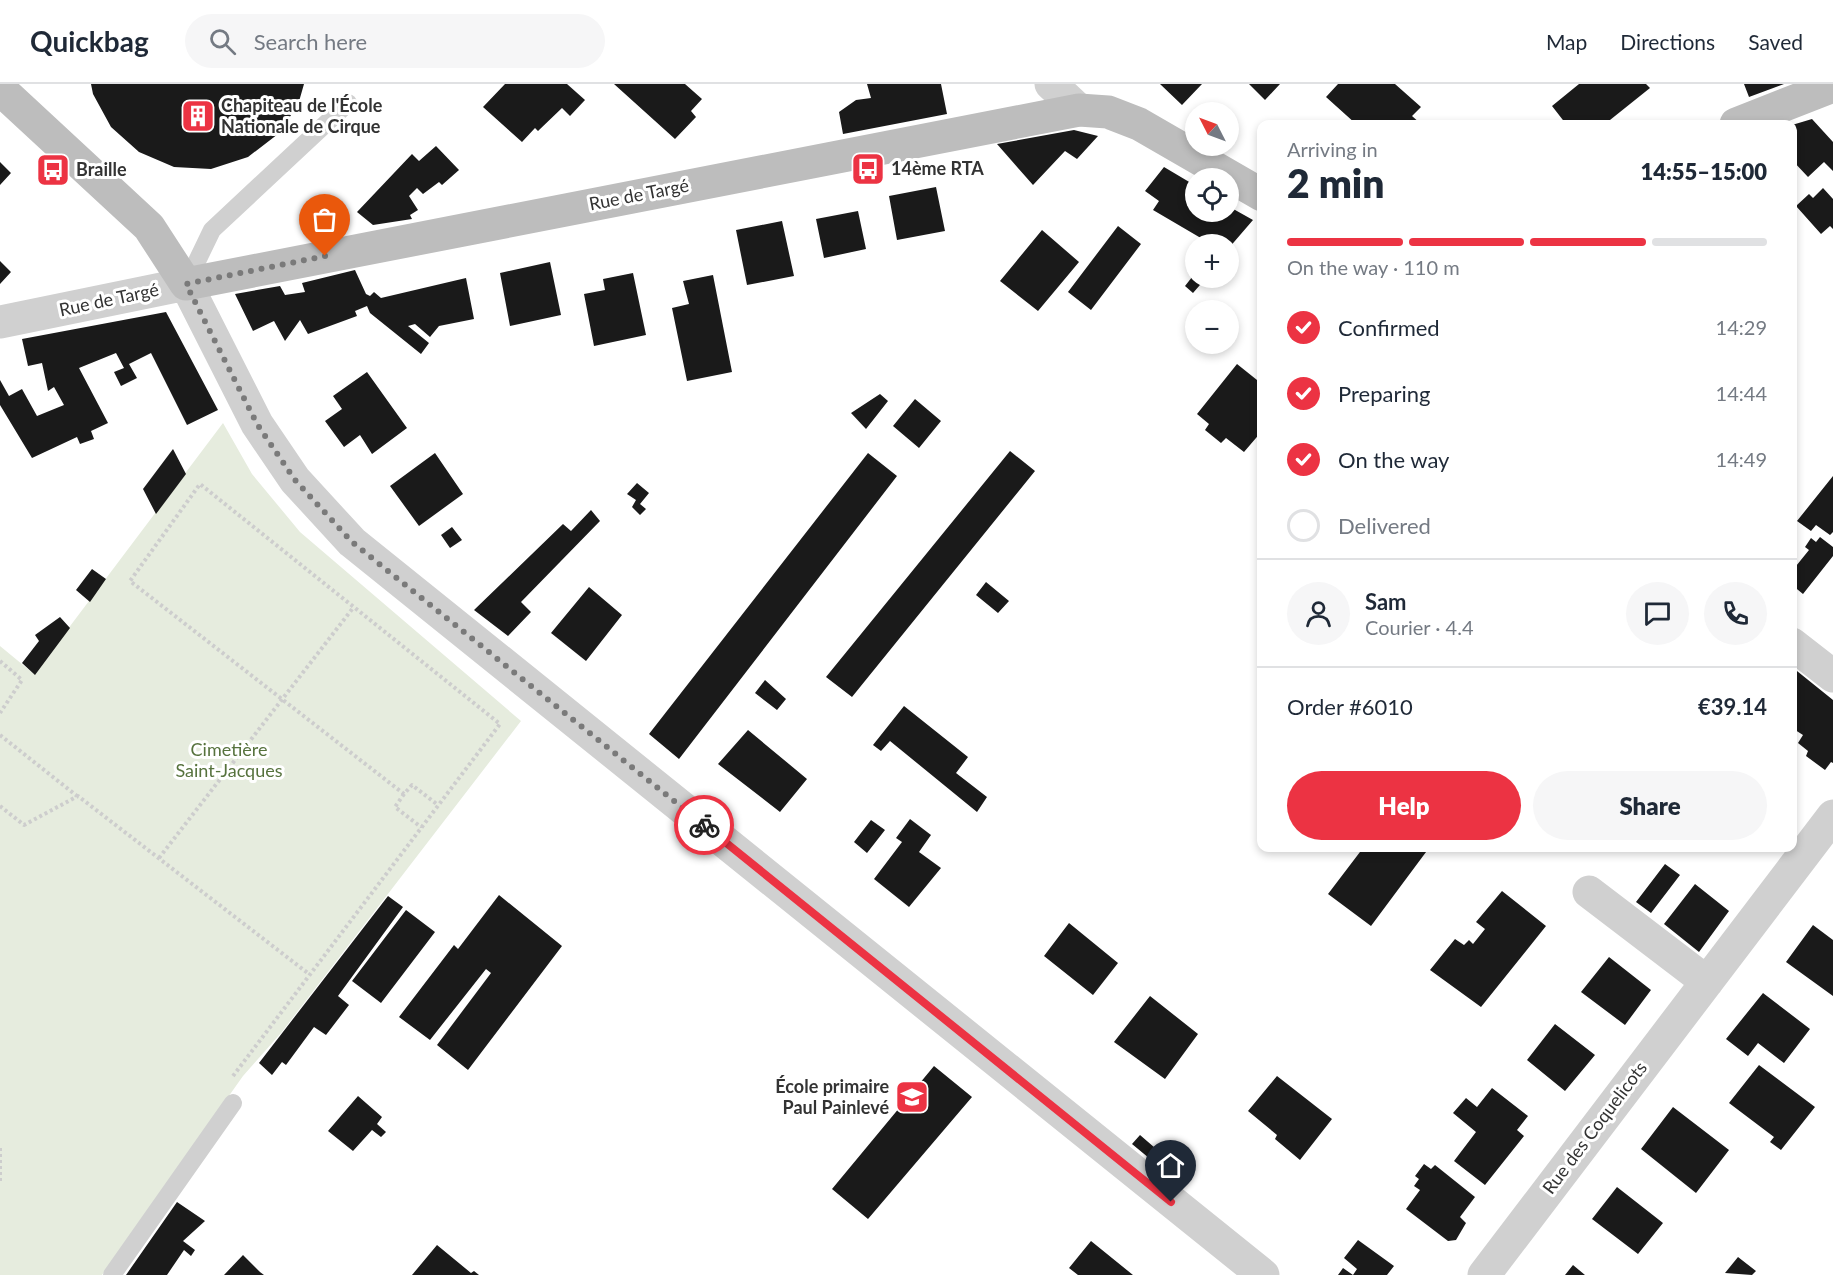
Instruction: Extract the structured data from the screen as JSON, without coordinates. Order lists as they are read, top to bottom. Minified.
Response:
{"streets":{"street":["Rue de Targé","Rue des Coquelicots"]},"parks":["Cimetière Saint-Jacques"],"places":{"building":["Chapiteau de l'École Nationale de Cirque"],"bus stop":["14ème RTA","Braille"],"school or university":["École primaire Paul Painlevé"]},"north":"top left","page":{"header":"Quickbag","search":"Search here","nav":["Map","Directions","Saved"],"map_buttons":["+","−"],"heading":["2 min","Arriving in","14:55–15:00"],"panel":["Sam","Courier · 4.4","Order #6010","€39.14"],"bar":"On the way · 110 m","list":[["Confirmed","14:29"],["Preparing","14:44"],["On the way","14:49"],"Delivered"],"buttons":["Help","Share"]}}
